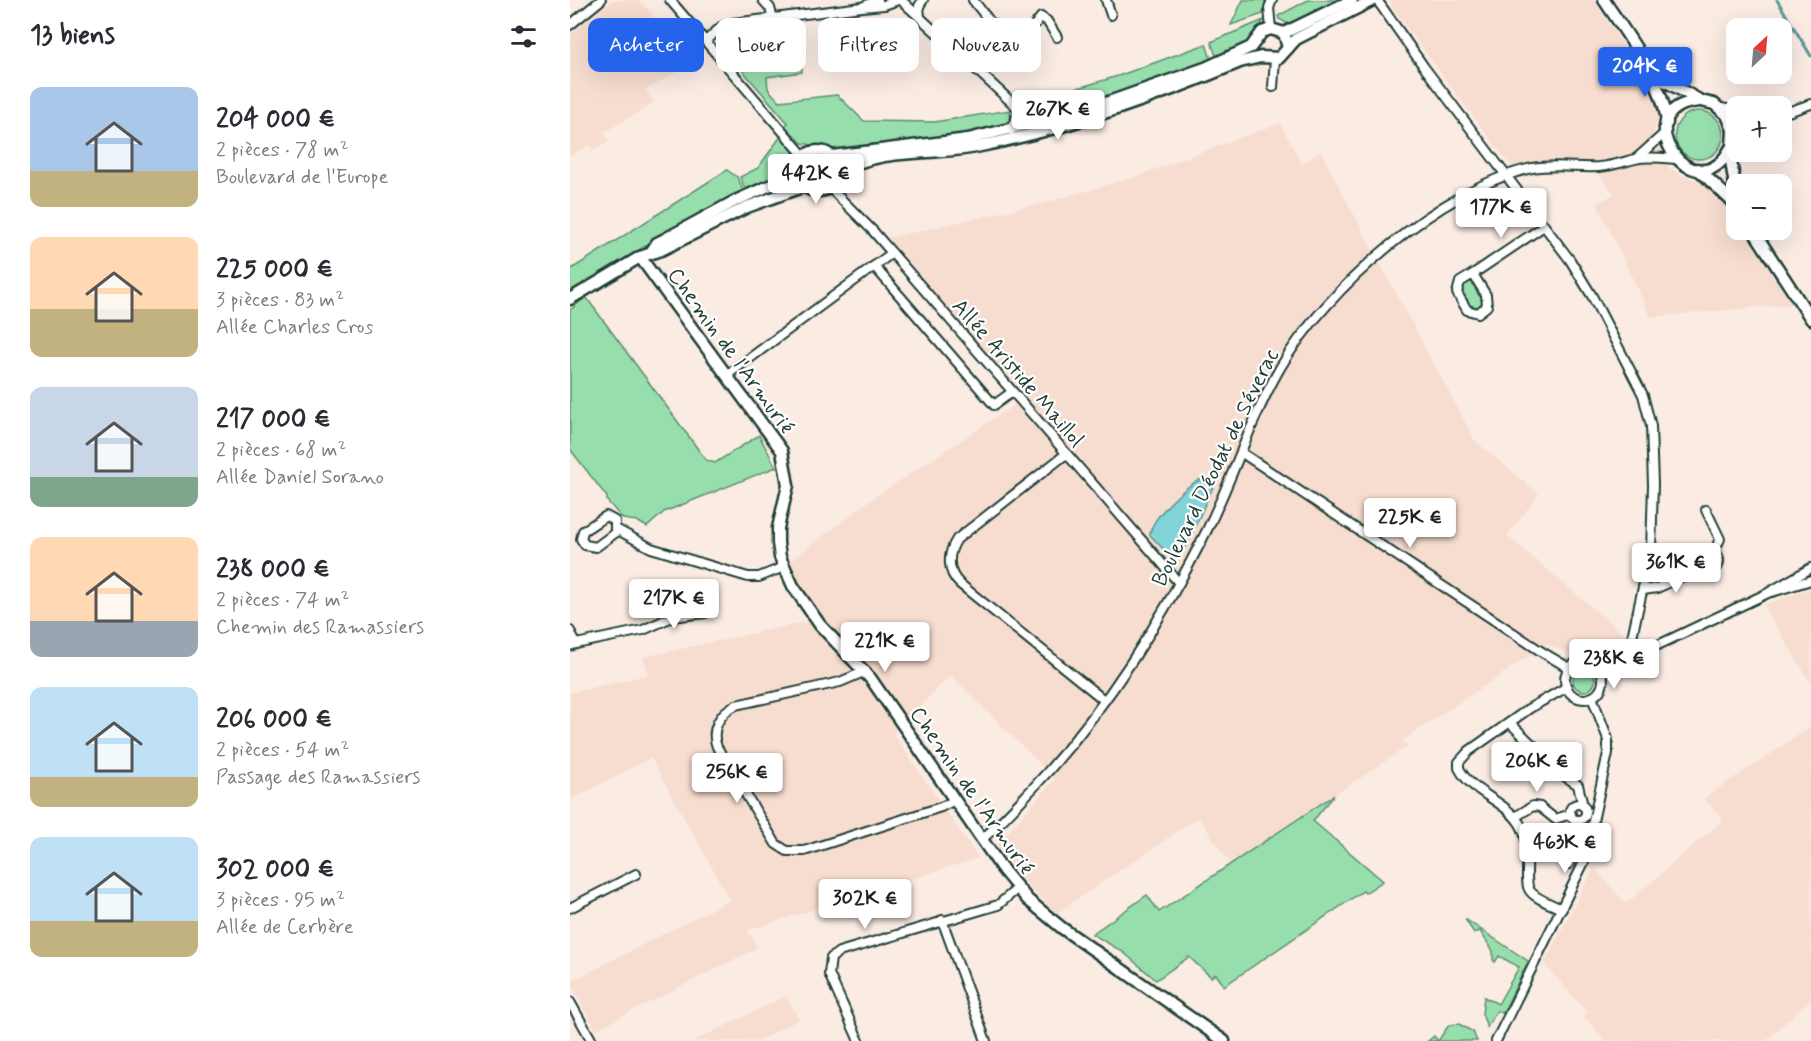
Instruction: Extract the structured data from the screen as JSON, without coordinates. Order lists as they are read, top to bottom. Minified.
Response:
{"streets":{"main road":["Chemin de l'Armurié"],"street":["Allée Aristide Maillol","Boulevard Déodat de Séverac"]},"crossings":[["Chemin de l'Armurié","Boulevard Déodat de Séverac"],["Allée Aristide Maillol","Boulevard Déodat de Séverac"]],"north":"top right","page":{"heading":"13 biens","map_buttons":["+","−"],"chip":["Acheter","Louer","Filtres","Nouveau"],"price":["204K €","267K €","442K €","177K €","225K €","361K €","217K €","221K €","238K €","206K €","256K €","463K €","302K €"],"list":[{"name":"204 000 €","note":"2 pièces · 78 m² · Boulevard de l'Europe"},{"name":"225 000 €","note":"3 pièces · 83 m² · Allée Charles Cros"},{"name":"217 000 €","note":"2 pièces · 68 m² · Allée Daniel Sorano"},{"name":"238 000 €","note":"2 pièces · 74 m² · Chemin des Ramassiers"},{"name":"206 000 €","note":"2 pièces · 54 m² · Passage des Ramassiers"},{"name":"302 000 €","note":"3 pièces · 95 m² · Allée de Cerbère"}]}}
